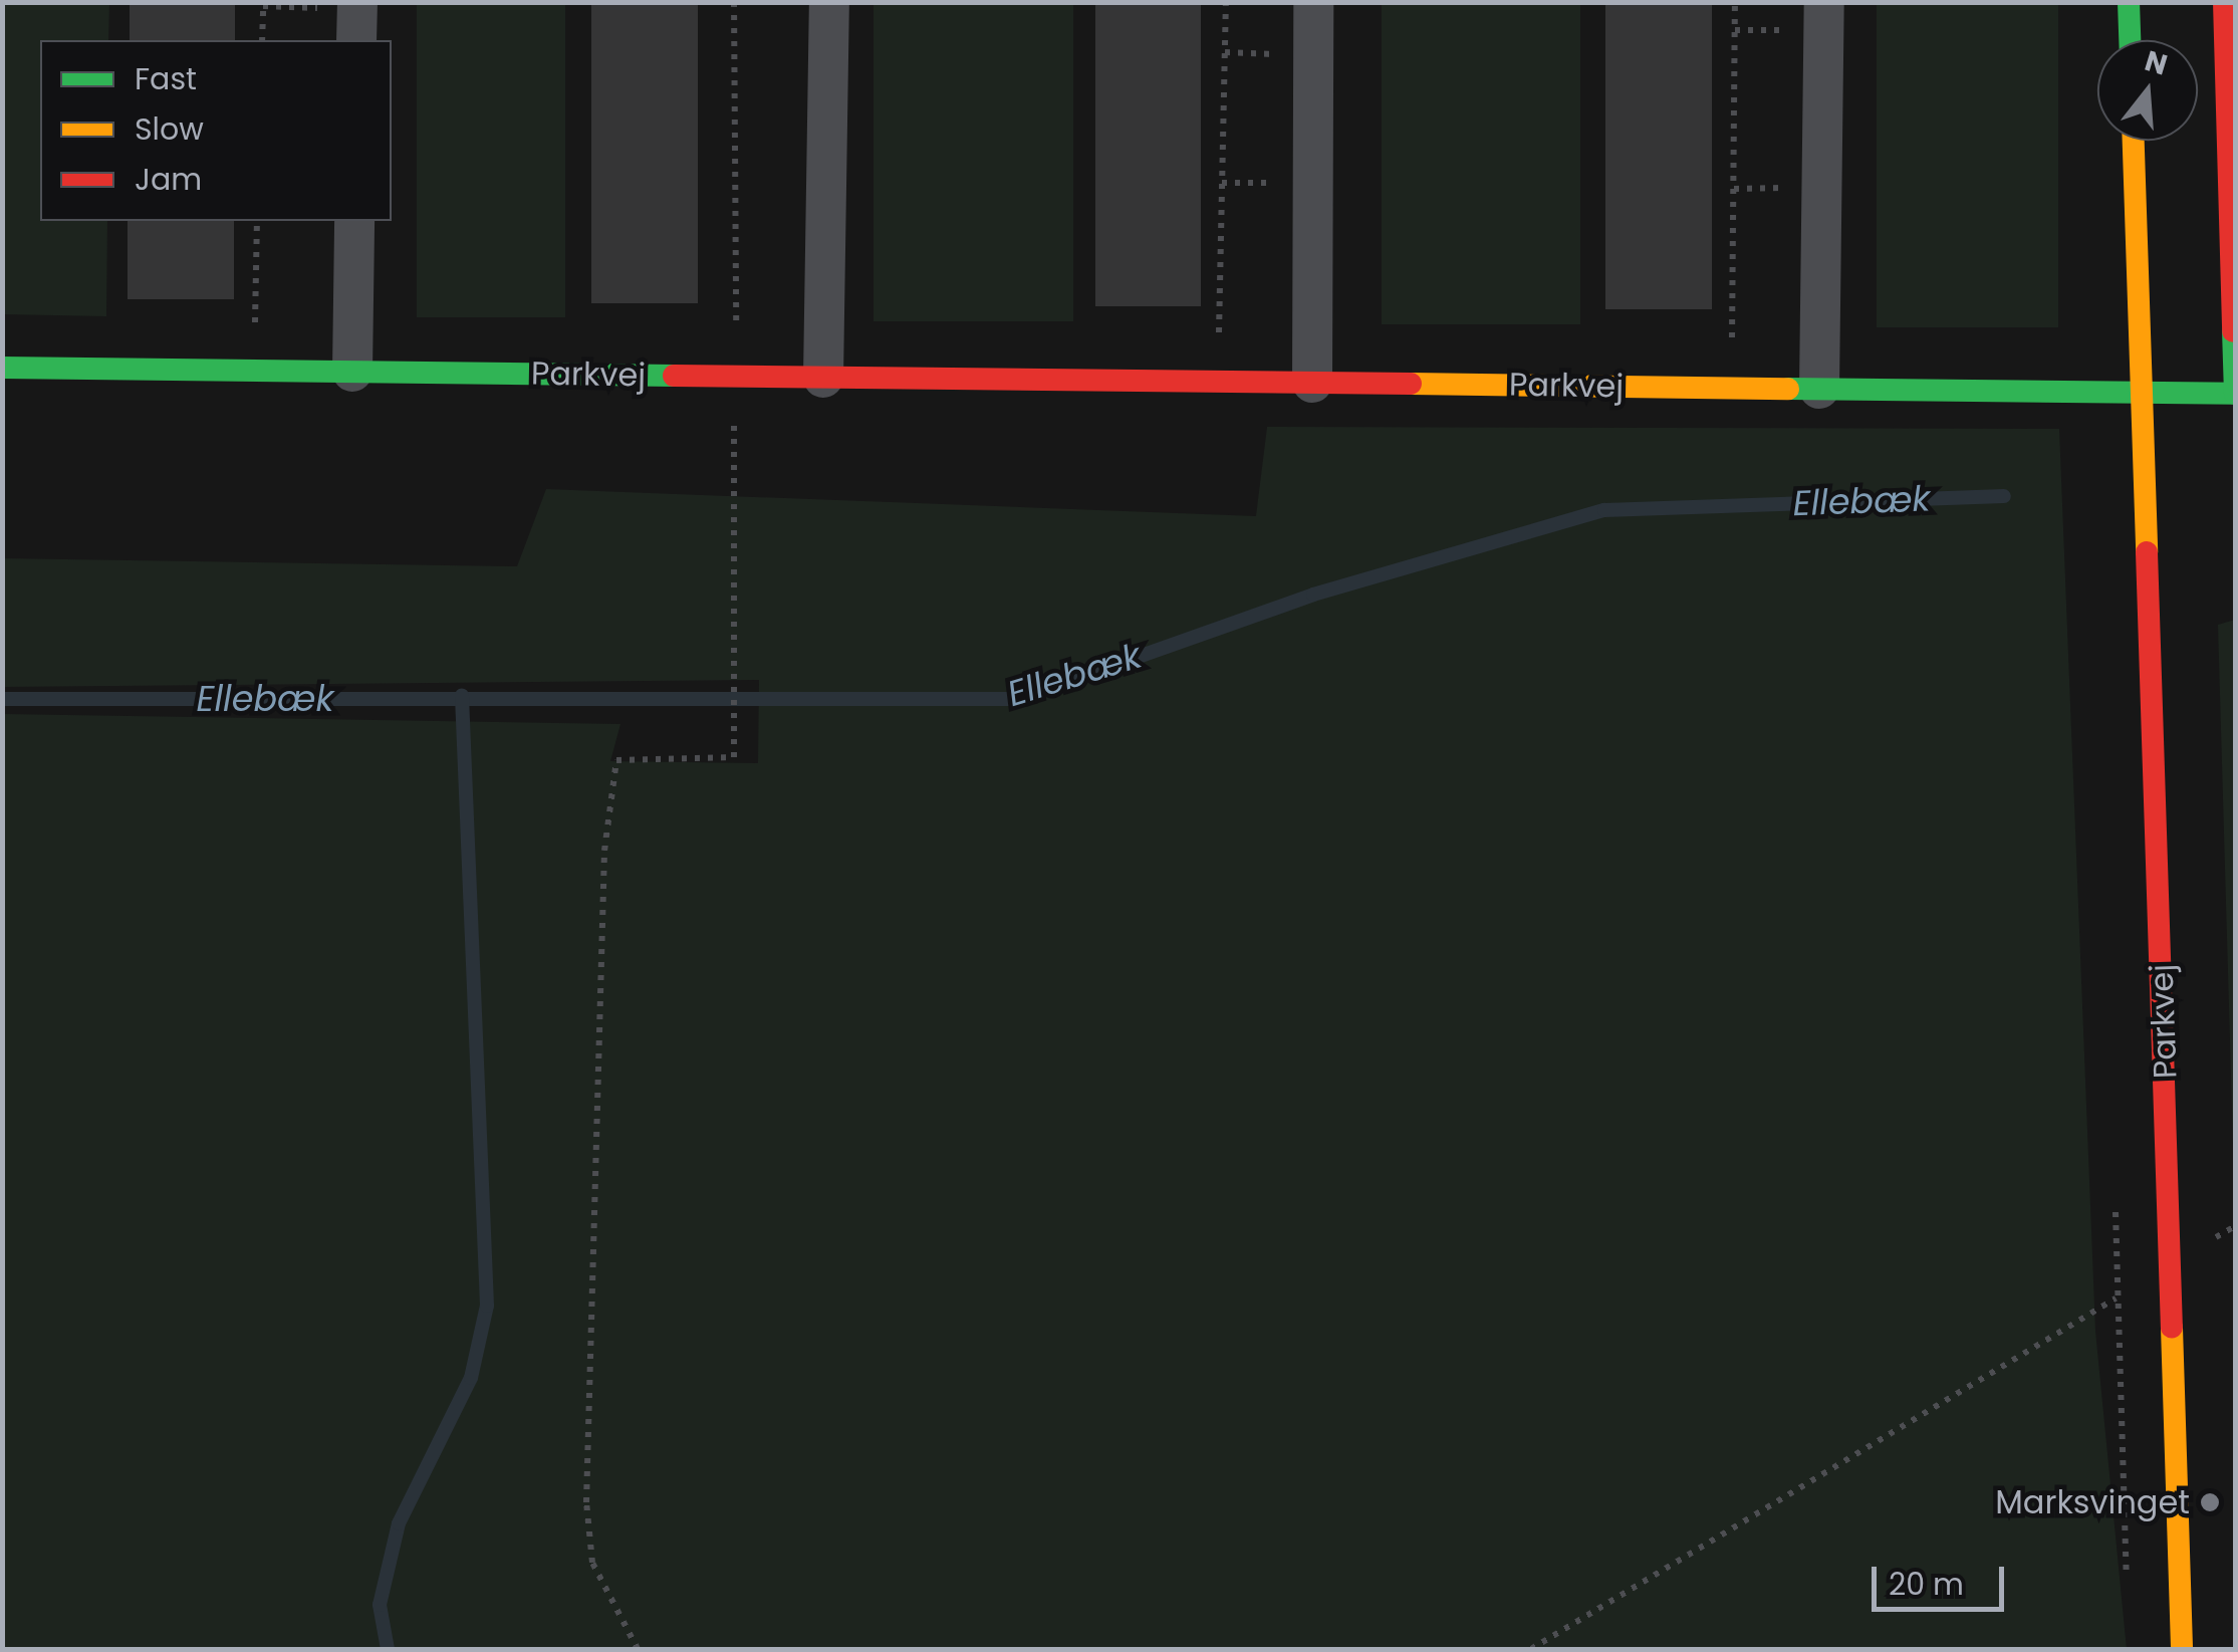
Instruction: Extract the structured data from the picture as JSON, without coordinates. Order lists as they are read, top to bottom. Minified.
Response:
{"streets":{"street":["Parkvej"]},"water":["Ellebæk"],"places":["Marksvinget"],"legend":["Fast","Slow","Jam"],"scale_bar":"20 m","north":"top"}
